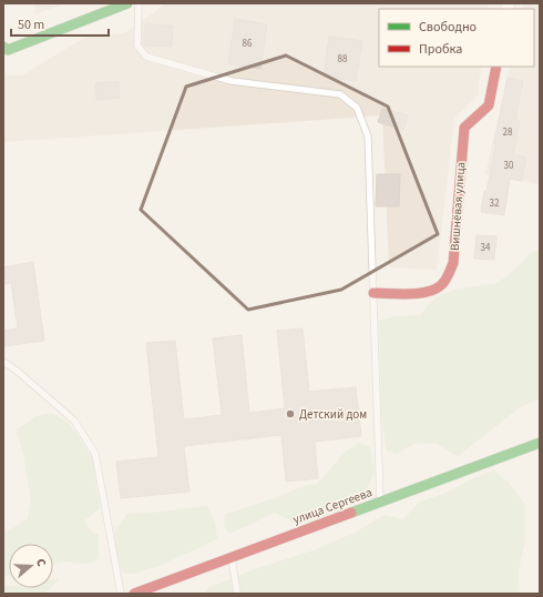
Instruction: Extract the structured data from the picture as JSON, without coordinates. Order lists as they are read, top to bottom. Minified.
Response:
{"streets":{"main road":["Вишнёвая улица","улица Сергеева"]},"places":["Детский дом"],"house_numbers":["86","88","28","30","32","34"],"legend":["Свободно","Пробка"],"scale_bar":"50 m","north":"right"}
